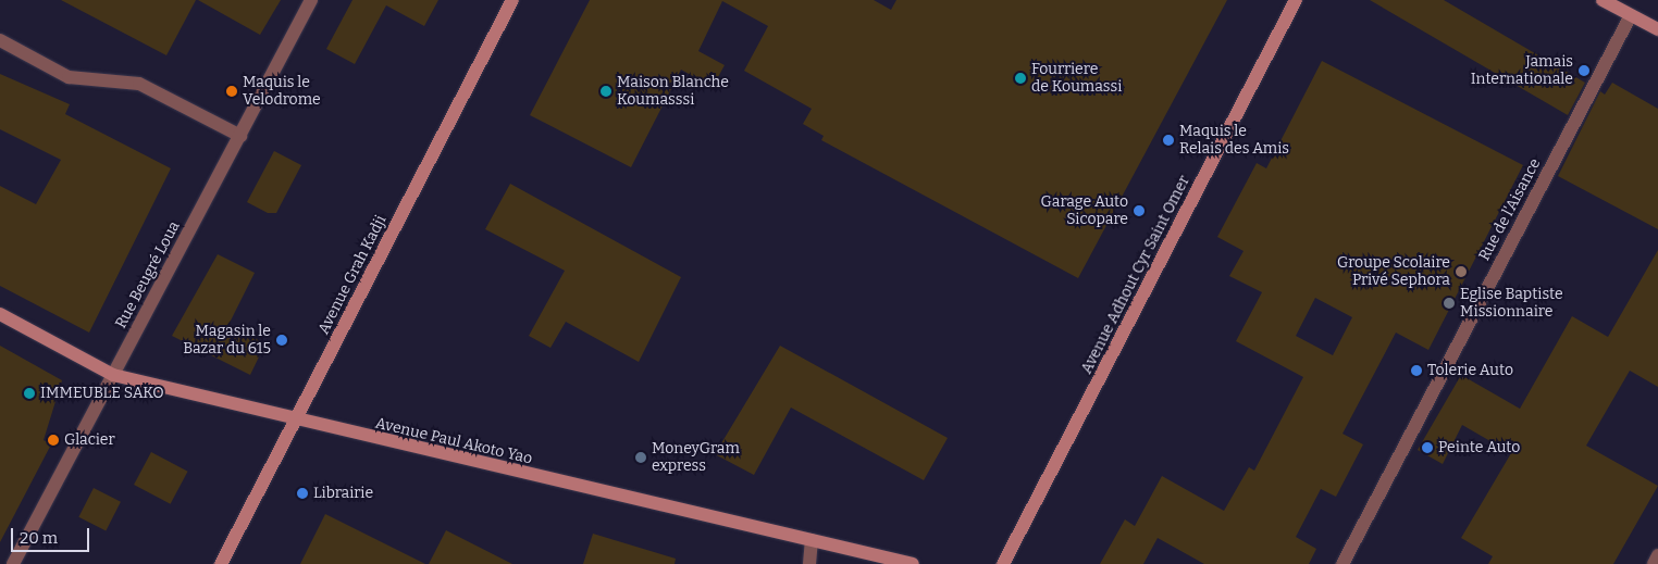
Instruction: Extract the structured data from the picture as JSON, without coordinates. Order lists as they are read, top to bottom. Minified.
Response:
{"streets":{"street":["Rue de l'Aisance","Rue Beugré Loua","Avenue Grah Kadji","Avenue Adhout Cyr Saint Omer","Avenue Paul Akoto Yao"]},"crossings":[["Rue Beugré Loua","Avenue Paul Akoto Yao"],["Avenue Grah Kadji","Avenue Paul Akoto Yao"]],"places":["Jamais Internationale","Fourriere de Koumassi","Maquis le Velodrome","Maison Blanche Koumasssi","Maquis le Relais des Amis","Garage Auto Sicopare","Groupe Scolaire Privé Sephora","Eglise Baptiste Missionnaire","Magasin le Bazar du 615","Tolerie Auto","IMMEUBLE SAKO","Glacier","Peinte Auto","MoneyGram express","Librairie"],"scale_bar":"20 m"}
